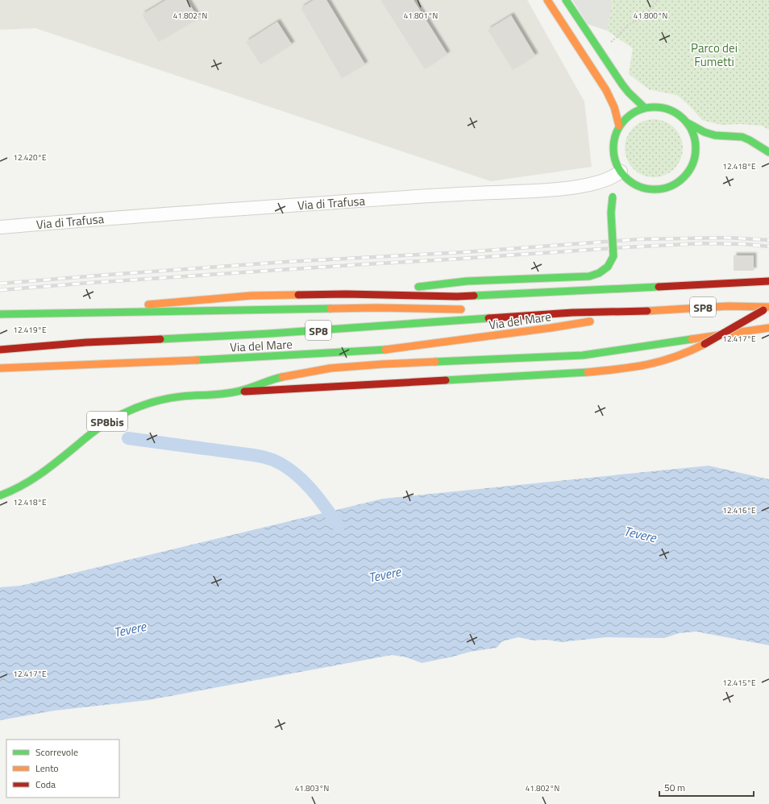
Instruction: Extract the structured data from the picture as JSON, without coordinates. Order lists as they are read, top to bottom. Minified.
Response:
{"streets":{"main road":["SP8","Via del Mare","SP8bis"],"street":["Via di Trafusa"]},"crossings":[["Via del Mare","SP8bis"]],"water":["Tevere"],"parks":["Parco dei Fumetti"],"legend":["Scorrevole","Lento","Coda"],"scale_bar":"50 m","coordinates":["41.802°N","41.801°N","41.800°N","12.420°E","12.418°E","12.419°E","12.417°E","12.416°E","12.415°E","41.803°N"]}
